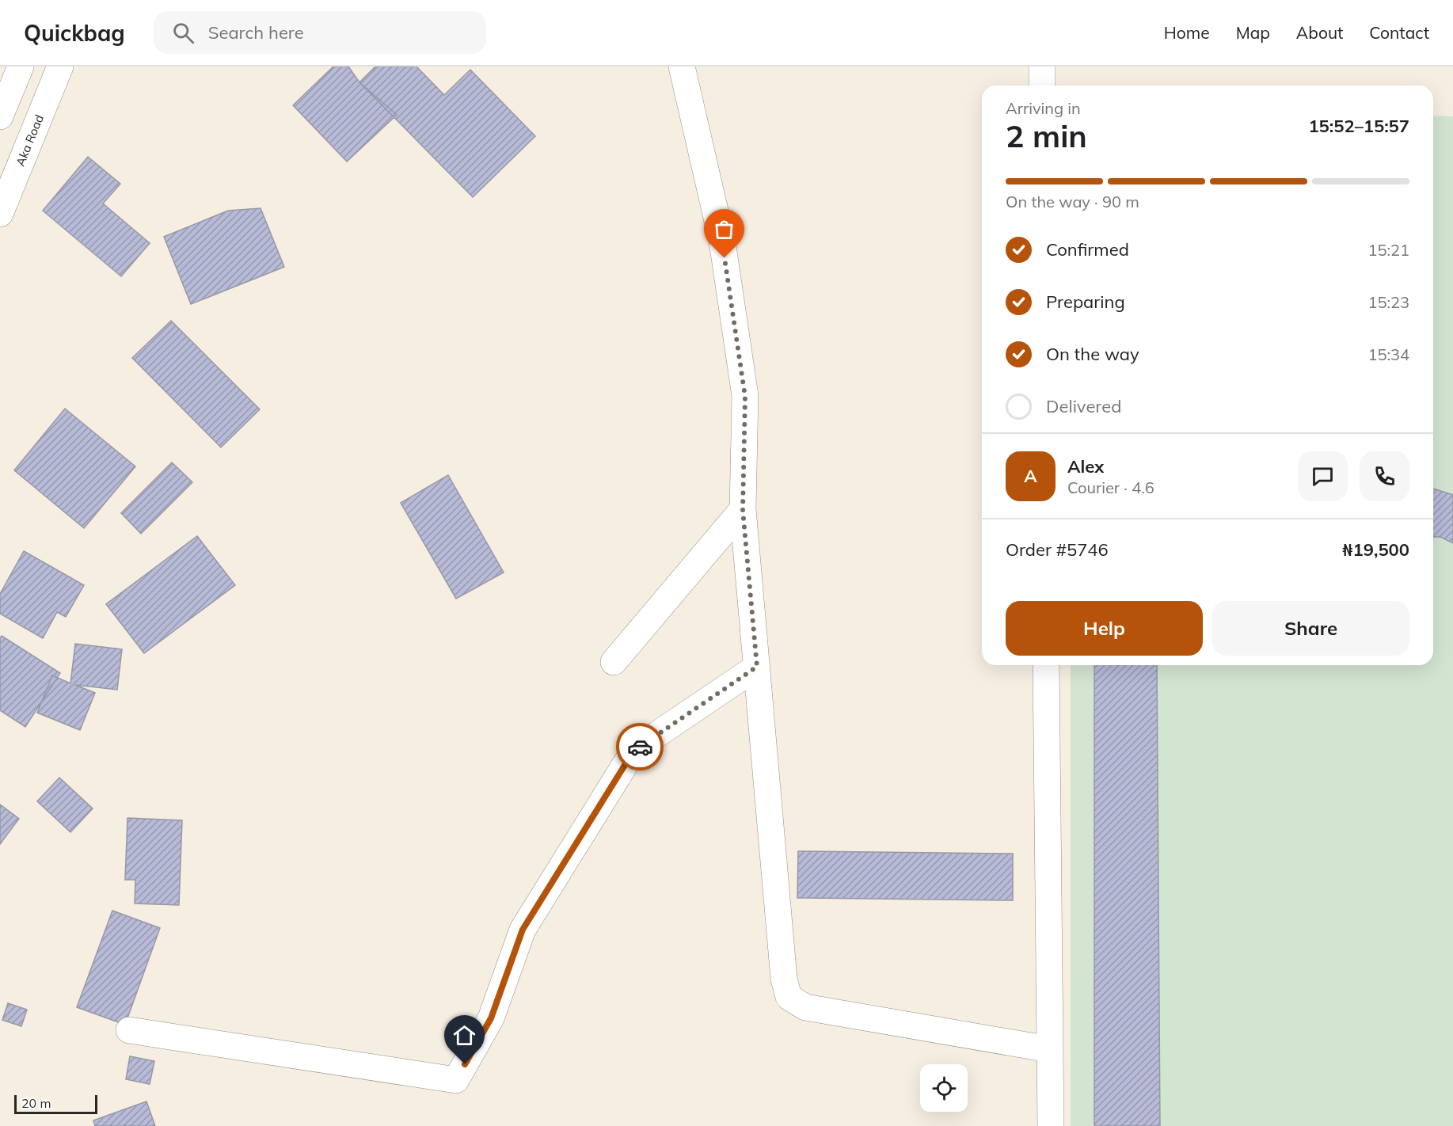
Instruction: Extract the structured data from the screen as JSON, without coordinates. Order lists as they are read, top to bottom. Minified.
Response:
{"streets":{"street":["Aka Road"]},"scale_bar":"20 m","page":{"header":"Quickbag","search":"Search here","nav":["Home","Map","About","Contact"],"heading":["2 min","Arriving in","15:52–15:57"],"panel":["Alex","Courier · 4.6","Order #5746","₦19,500"],"bar":"On the way · 90 m","list":[["Confirmed","15:21"],["Preparing","15:23"],["On the way","15:34"],"Delivered"],"round":"A","buttons":["Help","Share"],"scale":"20 m"}}
